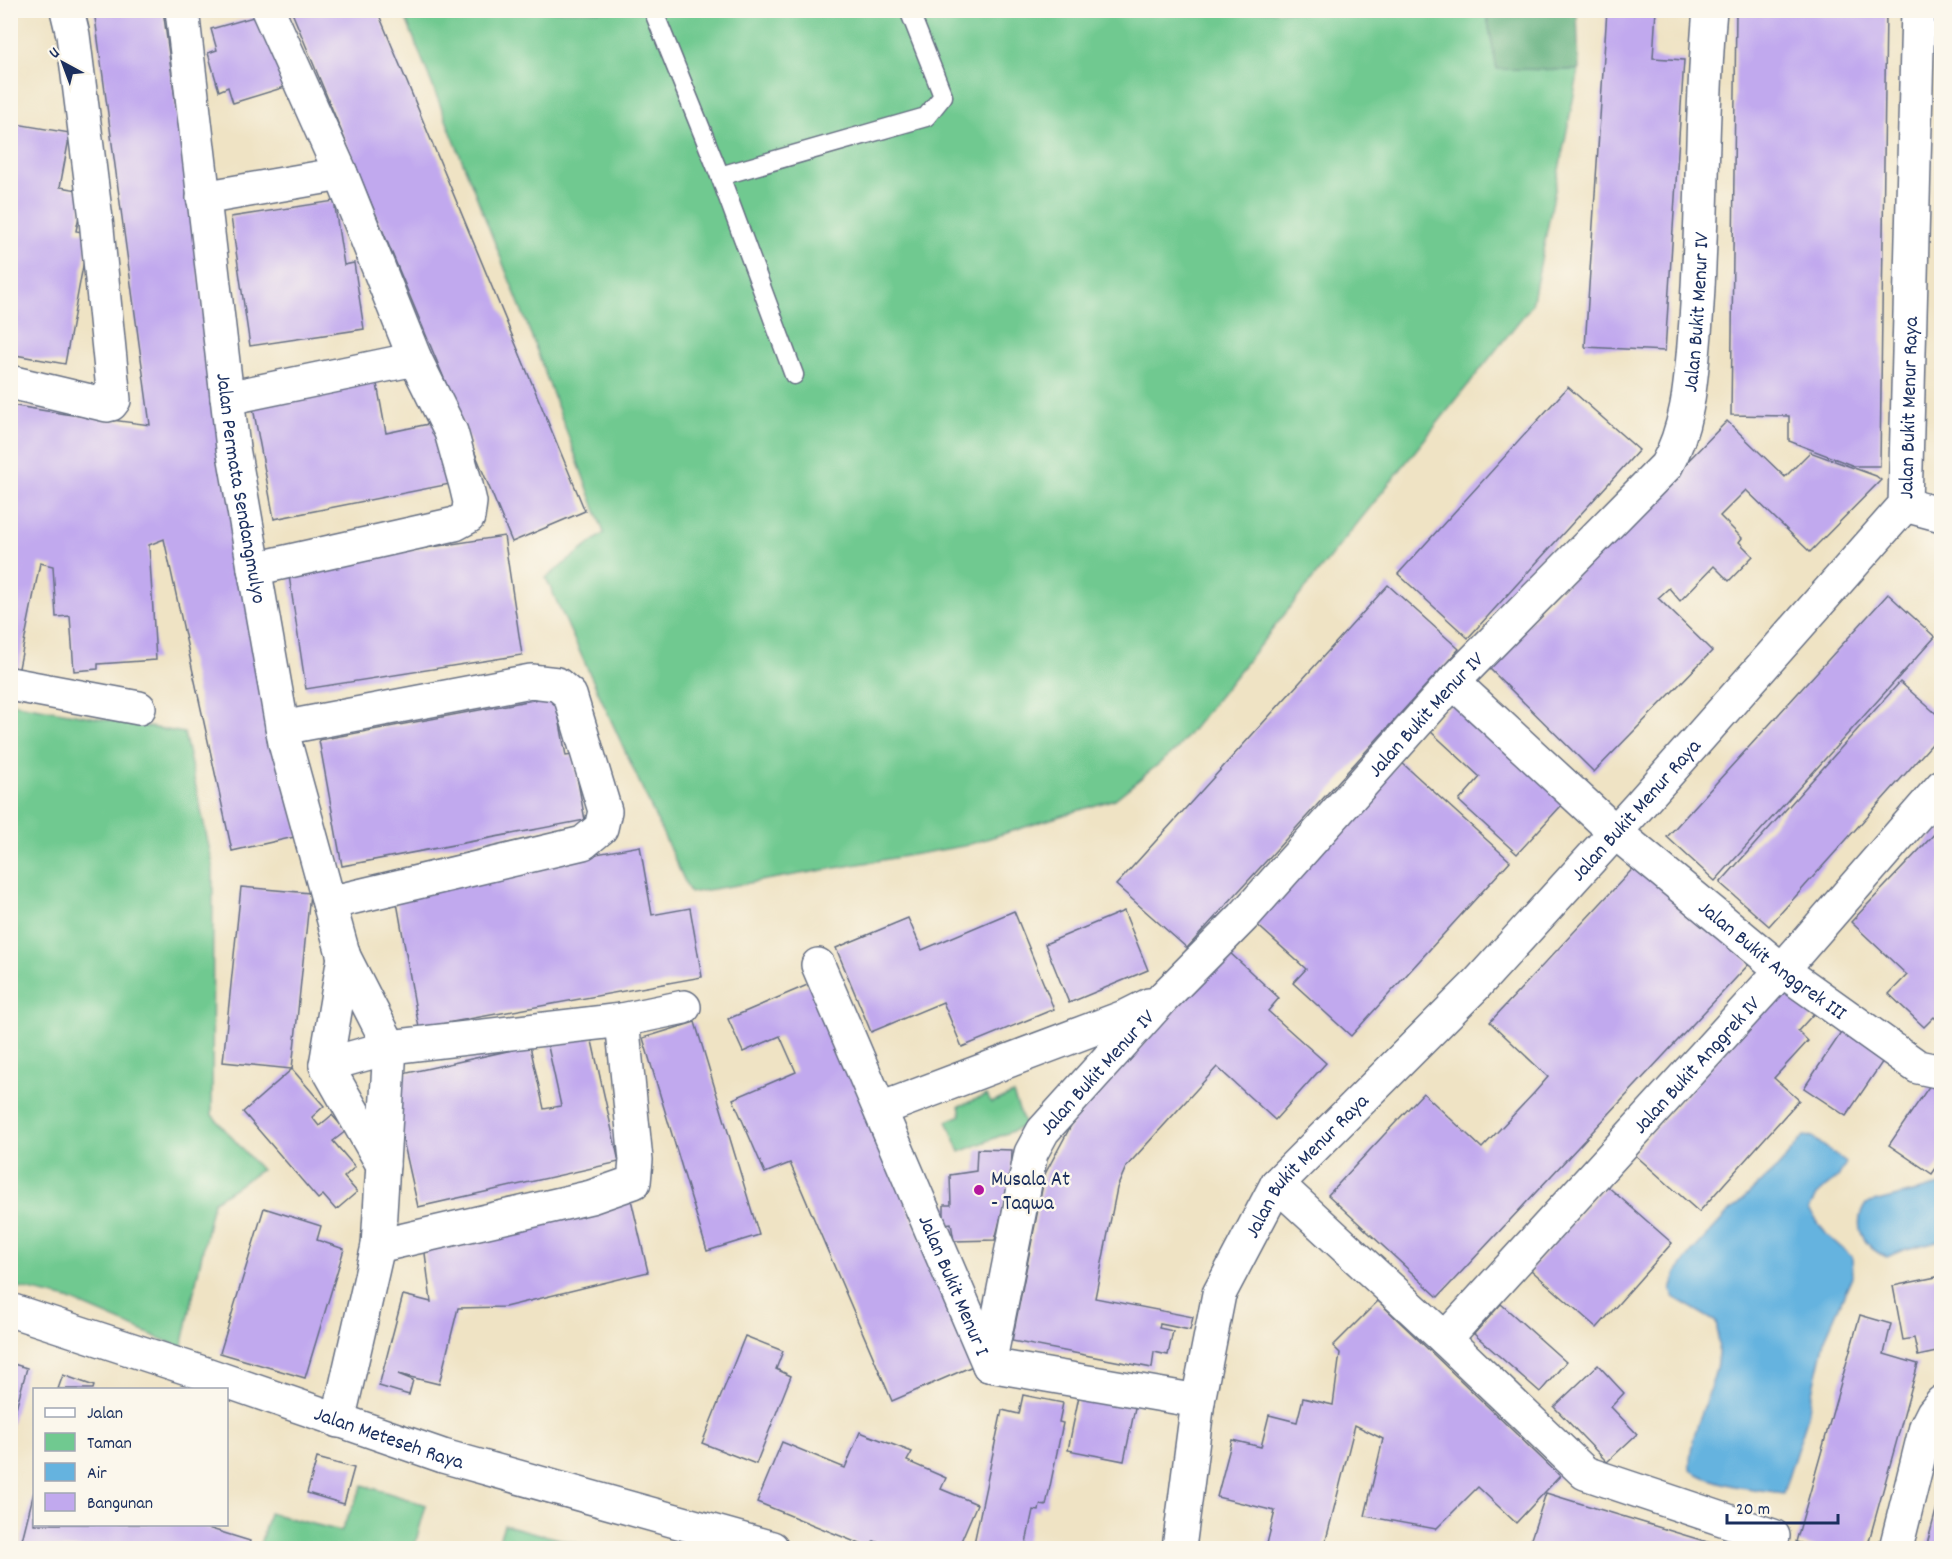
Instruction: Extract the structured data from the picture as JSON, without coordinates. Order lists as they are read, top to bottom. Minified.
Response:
{"streets":{"street":["Jalan Bukit Menur IV","Jalan Bukit Menur Raya","Jalan Permata Sendangmulyo","Jalan Bukit Anggrek III","Jalan Bukit Anggrek IV","Jalan Bukit Menur I","Jalan Meteseh Raya"]},"crossings":[["Jalan Bukit Menur IV","Jalan Bukit Anggrek III"],["Jalan Bukit Menur IV","Jalan Bukit Menur I"],["Jalan Bukit Menur Raya","Jalan Bukit Anggrek III"],["Jalan Bukit Menur Raya","Jalan Bukit Menur I"],["Jalan Permata Sendangmulyo","Jalan Meteseh Raya"],["Jalan Bukit Anggrek III","Jalan Bukit Anggrek IV"]],"places":["Musala At - Taqwa"],"legend":["Jalan","Taman","Air","Bangunan"],"scale_bar":"20 m","north":"top left"}
